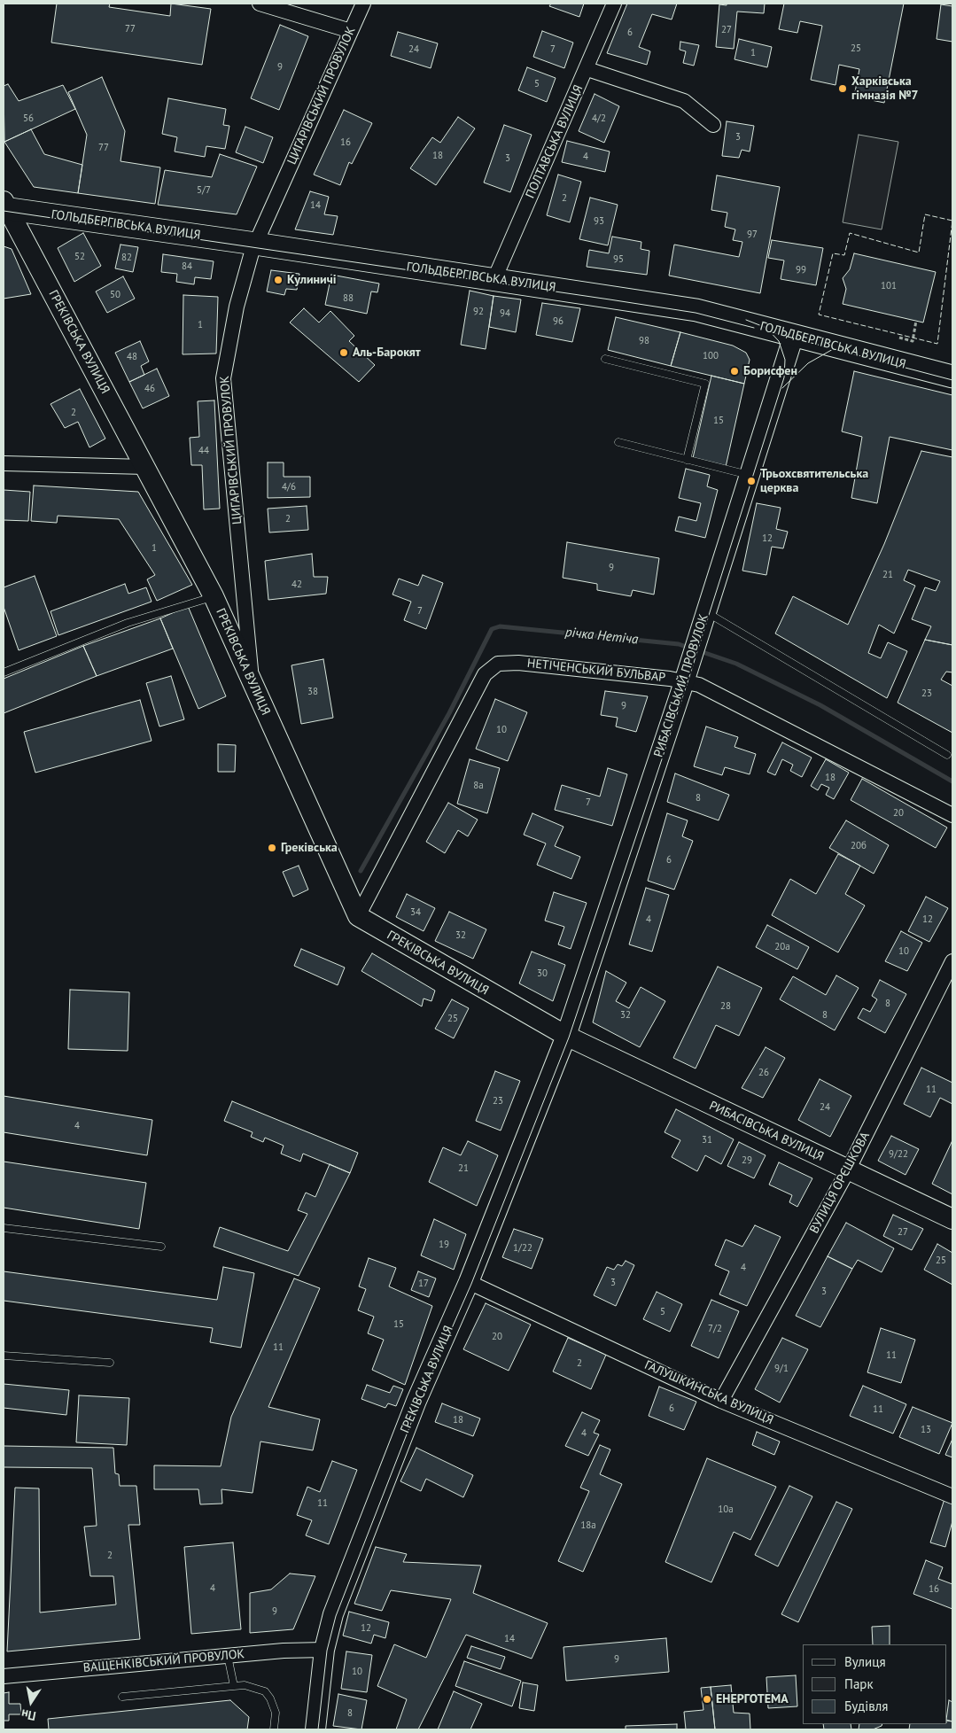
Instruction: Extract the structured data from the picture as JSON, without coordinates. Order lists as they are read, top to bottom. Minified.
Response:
{"streets":{"main road":["ГОЛЬДБЕРГІВСЬКА ВУЛИЦЯ","ГРЕКІВСЬКА ВУЛИЦЯ","РИБАСІВСЬКИЙ ПРОВУЛОК","РИБАСІВСЬКА ВУЛИЦЯ"],"street":["ЦИГАРІВСЬКИЙ ПРОВУЛОК","ПОЛТАВСЬКА ВУЛИЦЯ","НЕТІЧЕНСЬКИЙ БУЛЬВАР","ВУЛИЦЯ ОРЄШКОВА","ГАЛУШКИНСЬКА ВУЛИЦЯ","ВАЩЕНКІВСЬКИЙ ПРОВУЛОК"]},"crossings":[["ЦИГАРІВСЬКИЙ ПРОВУЛОК","ГОЛЬДБЕРГІВСЬКА ВУЛИЦЯ"],["ЦИГАРІВСЬКИЙ ПРОВУЛОК","ГРЕКІВСЬКА ВУЛИЦЯ"],["ПОЛТАВСЬКА ВУЛИЦЯ","ГОЛЬДБЕРГІВСЬКА ВУЛИЦЯ"],["ГОЛЬДБЕРГІВСЬКА ВУЛИЦЯ","ГРЕКІВСЬКА ВУЛИЦЯ"],["ГОЛЬДБЕРГІВСЬКА ВУЛИЦЯ","РИБАСІВСЬКИЙ ПРОВУЛОК"],["ГРЕКІВСЬКА ВУЛИЦЯ","НЕТІЧЕНСЬКИЙ БУЛЬВАР"],["ГРЕКІВСЬКА ВУЛИЦЯ","РИБАСІВСЬКИЙ ПРОВУЛОК"],["ГРЕКІВСЬКА ВУЛИЦЯ","РИБАСІВСЬКА ВУЛИЦЯ"],["ГРЕКІВСЬКА ВУЛИЦЯ","ГАЛУШКИНСЬКА ВУЛИЦЯ"],["ГРЕКІВСЬКА ВУЛИЦЯ","ВАЩЕНКІВСЬКИЙ ПРОВУЛОК"],["НЕТІЧЕНСЬКИЙ БУЛЬВАР","РИБАСІВСЬКИЙ ПРОВУЛОК"],["РИБАСІВСЬКИЙ ПРОВУЛОК","РИБАСІВСЬКА ВУЛИЦЯ"],["РИБАСІВСЬКА ВУЛИЦЯ","ВУЛИЦЯ ОРЄШКОВА"],["ВУЛИЦЯ ОРЄШКОВА","ГАЛУШКИНСЬКА ВУЛИЦЯ"]],"water":["річка Нетіча"],"places":["Харківська гімназія №7","Кулиничі","Аль-Барокят","Борисфен","Трьохсвятительська церква","Греківська","ЕНЕРГОТЕМА"],"house_numbers":["77","27","6","25","24","7","1","9","5","56","4/2","3","16","77","18","4","3","5/7","2","14","93","97","52","82","95","84","99","101","50","88","92","94","96","1","98","100","48","46","2","15","44","4/6","2","12","1","9","21","42","7","38","23","9","10","18","8а","8","7","20","20б","6","34","4","12","32","20а","10","30","8","28","32","8","25","26","11","23","24","4","31","9/22","29","21","27","19","1/22","25","4","3","17","3","5","15","7/2","20","11","11","2","9/1","6","11","18","13","4","11","10а","18а","2","4","16","9","12","14","9","10","8"],"legend":["Вулиця","Парк","Будівля"],"north":"bottom"}
